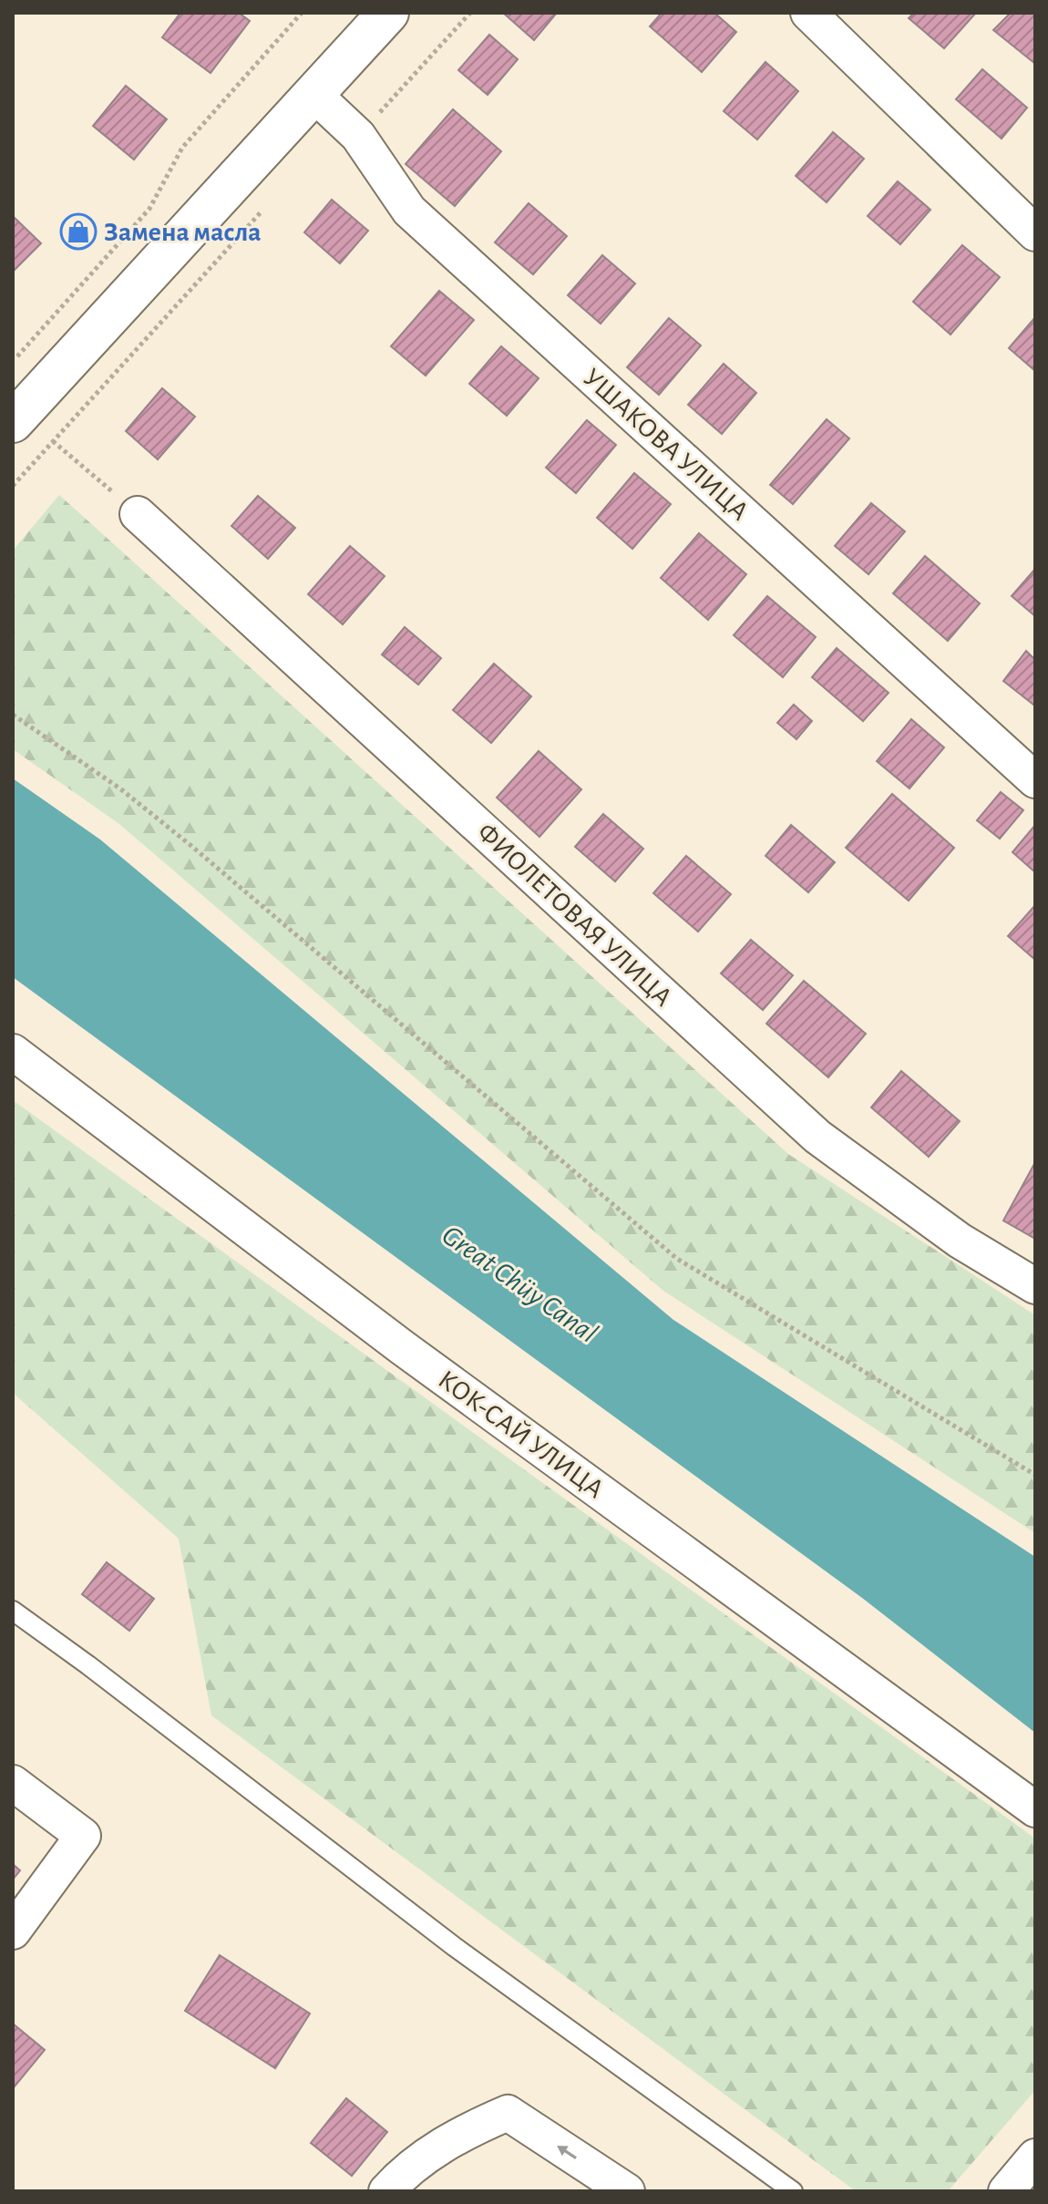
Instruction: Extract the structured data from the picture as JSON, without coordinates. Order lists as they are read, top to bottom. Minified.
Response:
{"streets":{"street":["УШАКОВА УЛИЦА","ФИОЛЕТОВАЯ УЛИЦА","КОК-САЙ УЛИЦА"]},"water":["Great Chüy Canal"],"places":{"shop":["Замена масла"]}}
